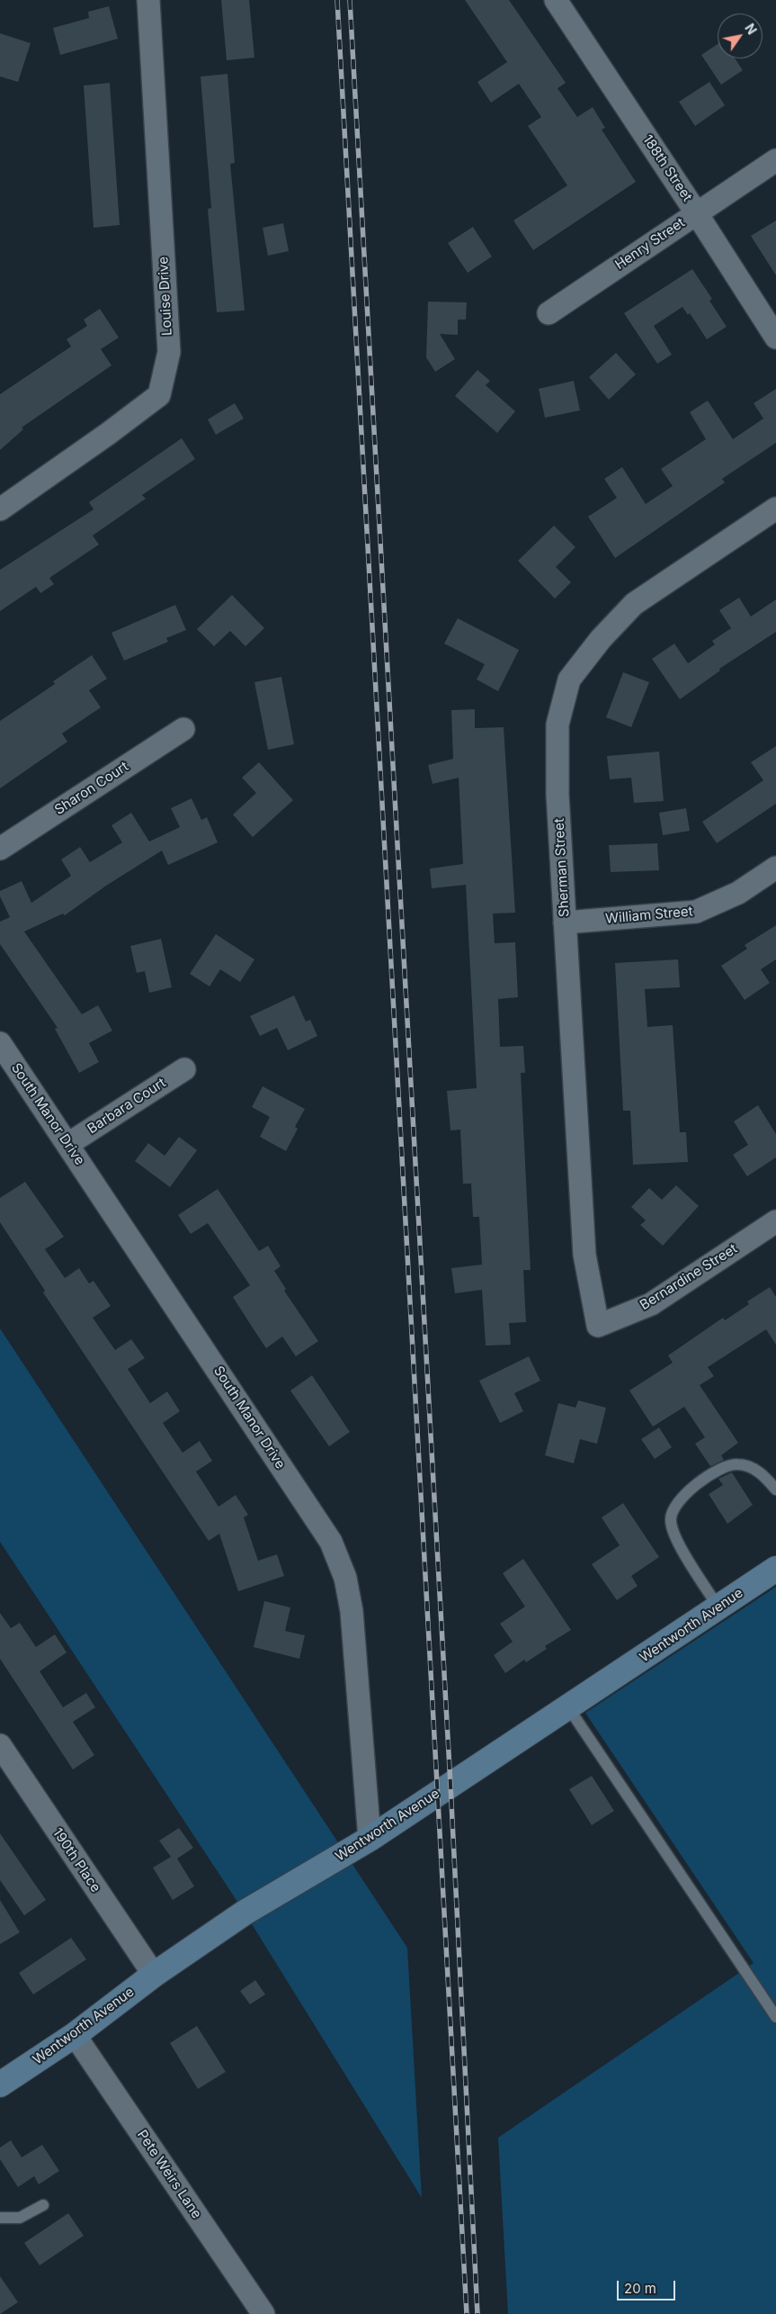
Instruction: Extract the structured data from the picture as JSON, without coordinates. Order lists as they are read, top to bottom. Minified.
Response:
{"streets":{"street":["188th Street","Henry Street","Louise Drive","Sharon Court","Sherman Street","William Street","Barbara Court","South Manor Drive","Bernardine Street","Wentworth Avenue","190th Place","Pete Weirs Lane"]},"crossings":[["188th Street","Henry Street"],["Sherman Street","William Street"],["Sherman Street","Bernardine Street"],["Barbara Court","South Manor Drive"],["South Manor Drive","Wentworth Avenue"],["Wentworth Avenue","190th Place"],["Wentworth Avenue","Pete Weirs Lane"]],"scale_bar":"20 m","north":"top right"}
